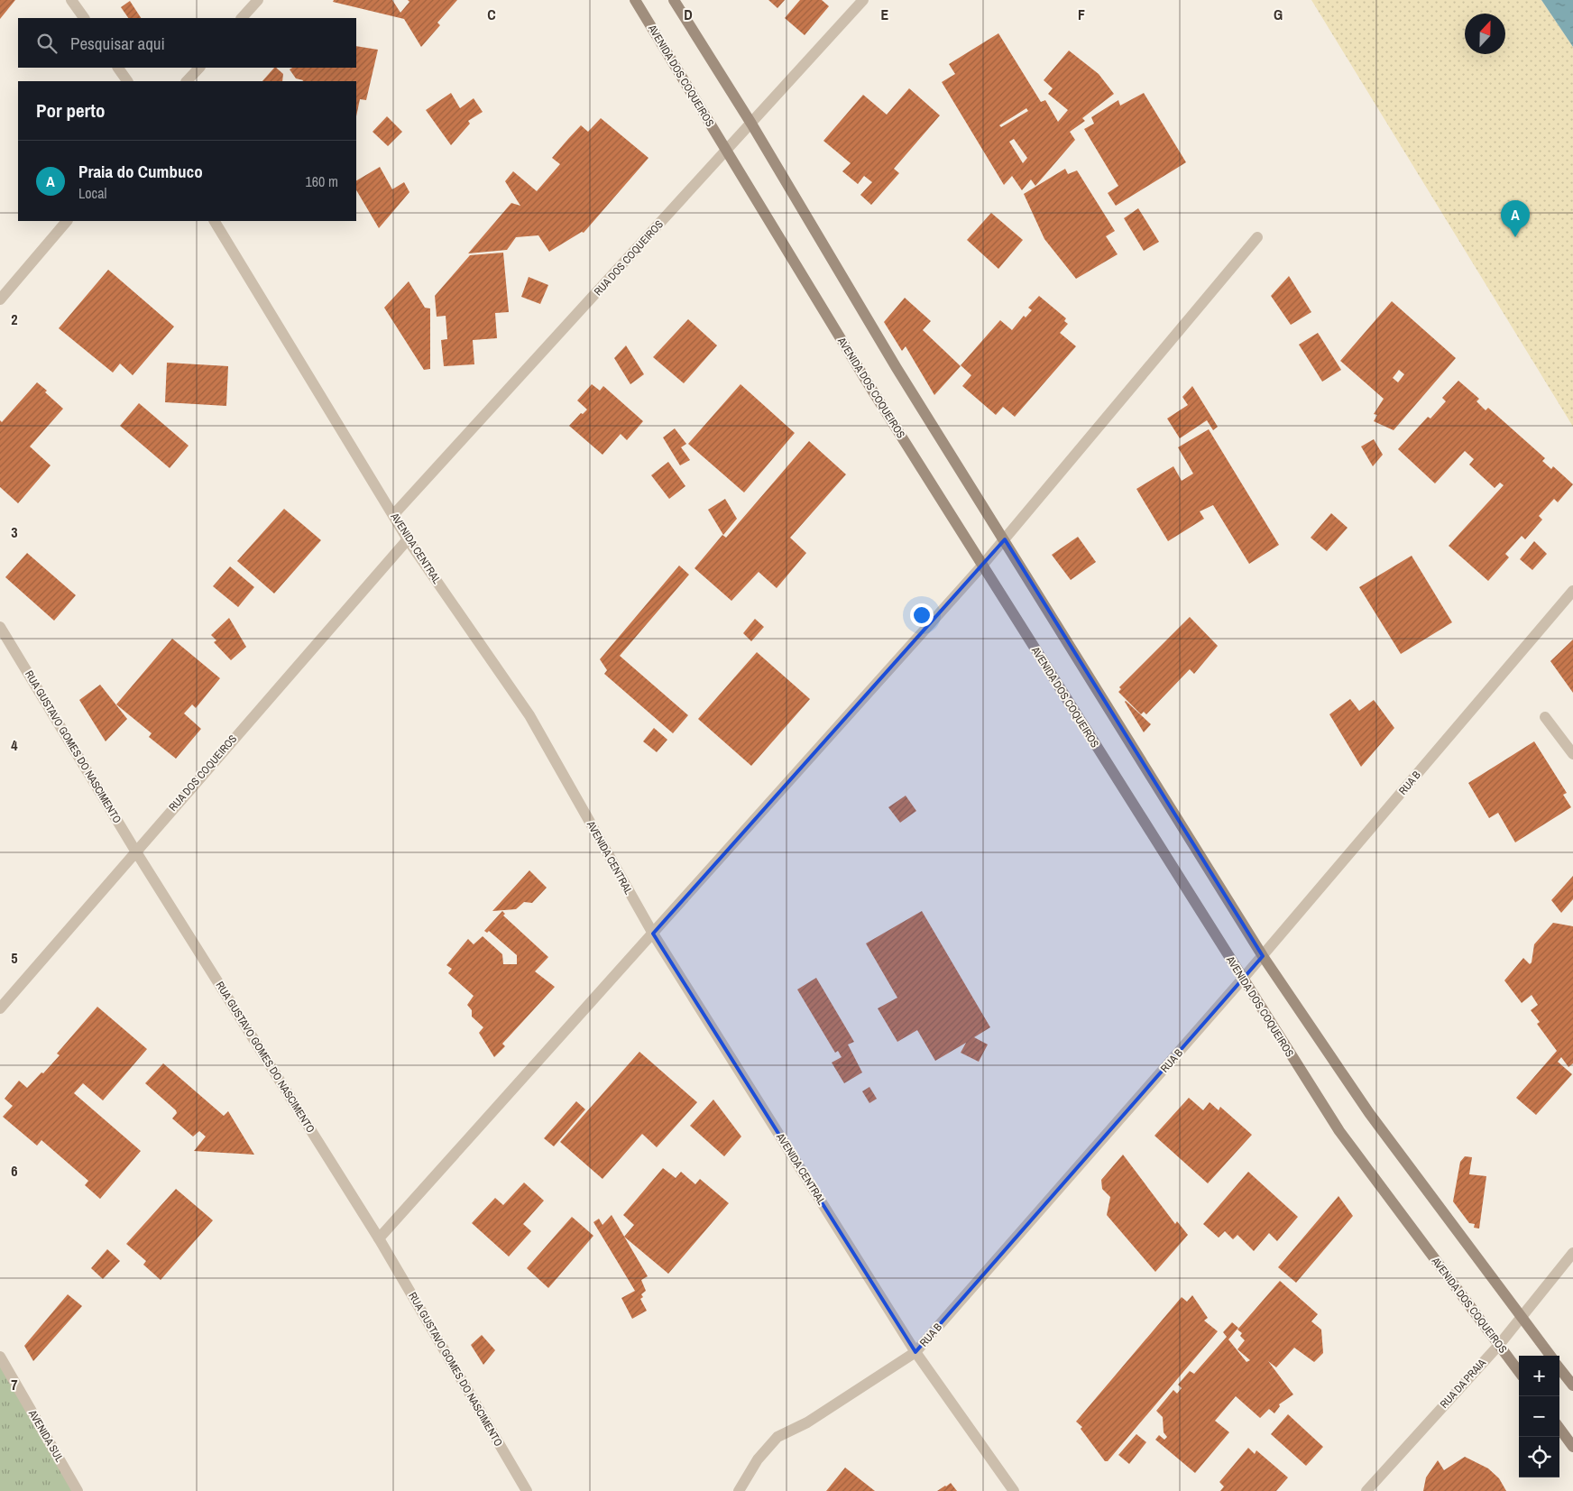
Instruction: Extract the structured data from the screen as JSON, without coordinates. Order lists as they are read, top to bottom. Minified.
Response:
{"streets":{"main road":["AVENIDA DOS COQUEIROS"],"street":["RUA DOS COQUEIROS","AVENIDA CENTRAL","RUA GUSTAVO GOMES DO NASCIMENTO","RUA B","RUA DA PRAIA","AVENIDA SUL"]},"crossings":[["AVENIDA DOS COQUEIROS","RUA DOS COQUEIROS"],["AVENIDA DOS COQUEIROS","RUA B"],["AVENIDA DOS COQUEIROS","RUA DA PRAIA"],["RUA DOS COQUEIROS","AVENIDA CENTRAL"],["RUA DOS COQUEIROS","RUA GUSTAVO GOMES DO NASCIMENTO"],["AVENIDA CENTRAL","RUA B"]],"north":"top","page":{"search":"Pesquisar aqui","heading":"Por perto","list":[{"mark":"A","name":"Praia do Cumbuco","note":"Local","value":"160 m"}],"pins":"A","map_buttons":["+","−"]},"grid":{"columns":["C","D","E","F","G"],"rows":["2","3","4","5","6","7"]}}
